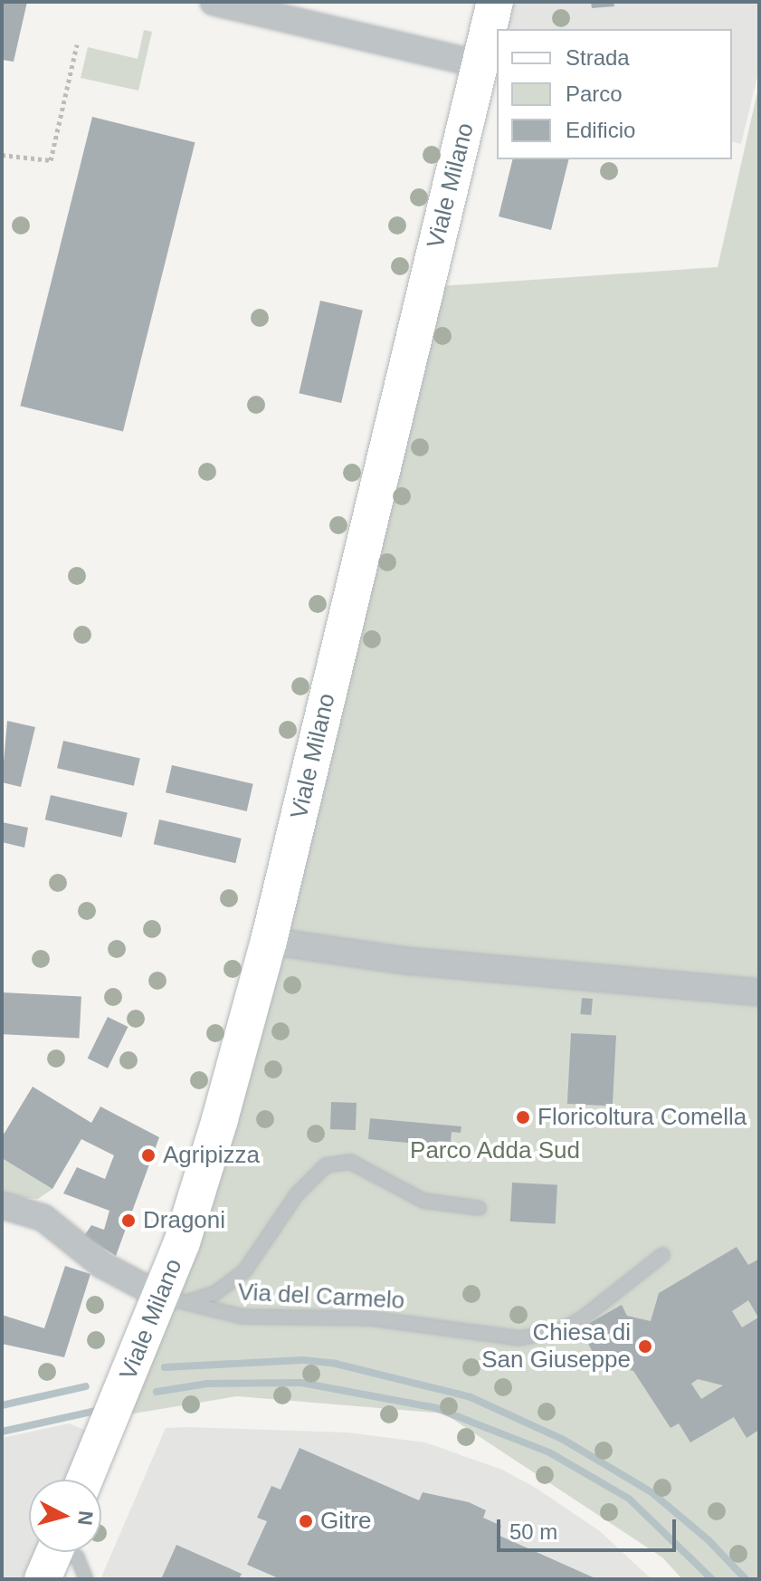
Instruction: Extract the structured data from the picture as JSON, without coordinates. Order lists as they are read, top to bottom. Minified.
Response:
{"streets":{"street":["Viale Milano"],"lane":["Via del Carmelo"]},"crossings":[["Viale Milano","Via del Carmelo"]],"parks":["Parco Adda Sud"],"places":["Floricoltura Comella","Agripizza","Dragoni","Chiesa di San Giuseppe","Gitre"],"legend":["Strada","Parco","Edificio"],"scale_bar":"50 m","north":"right"}
